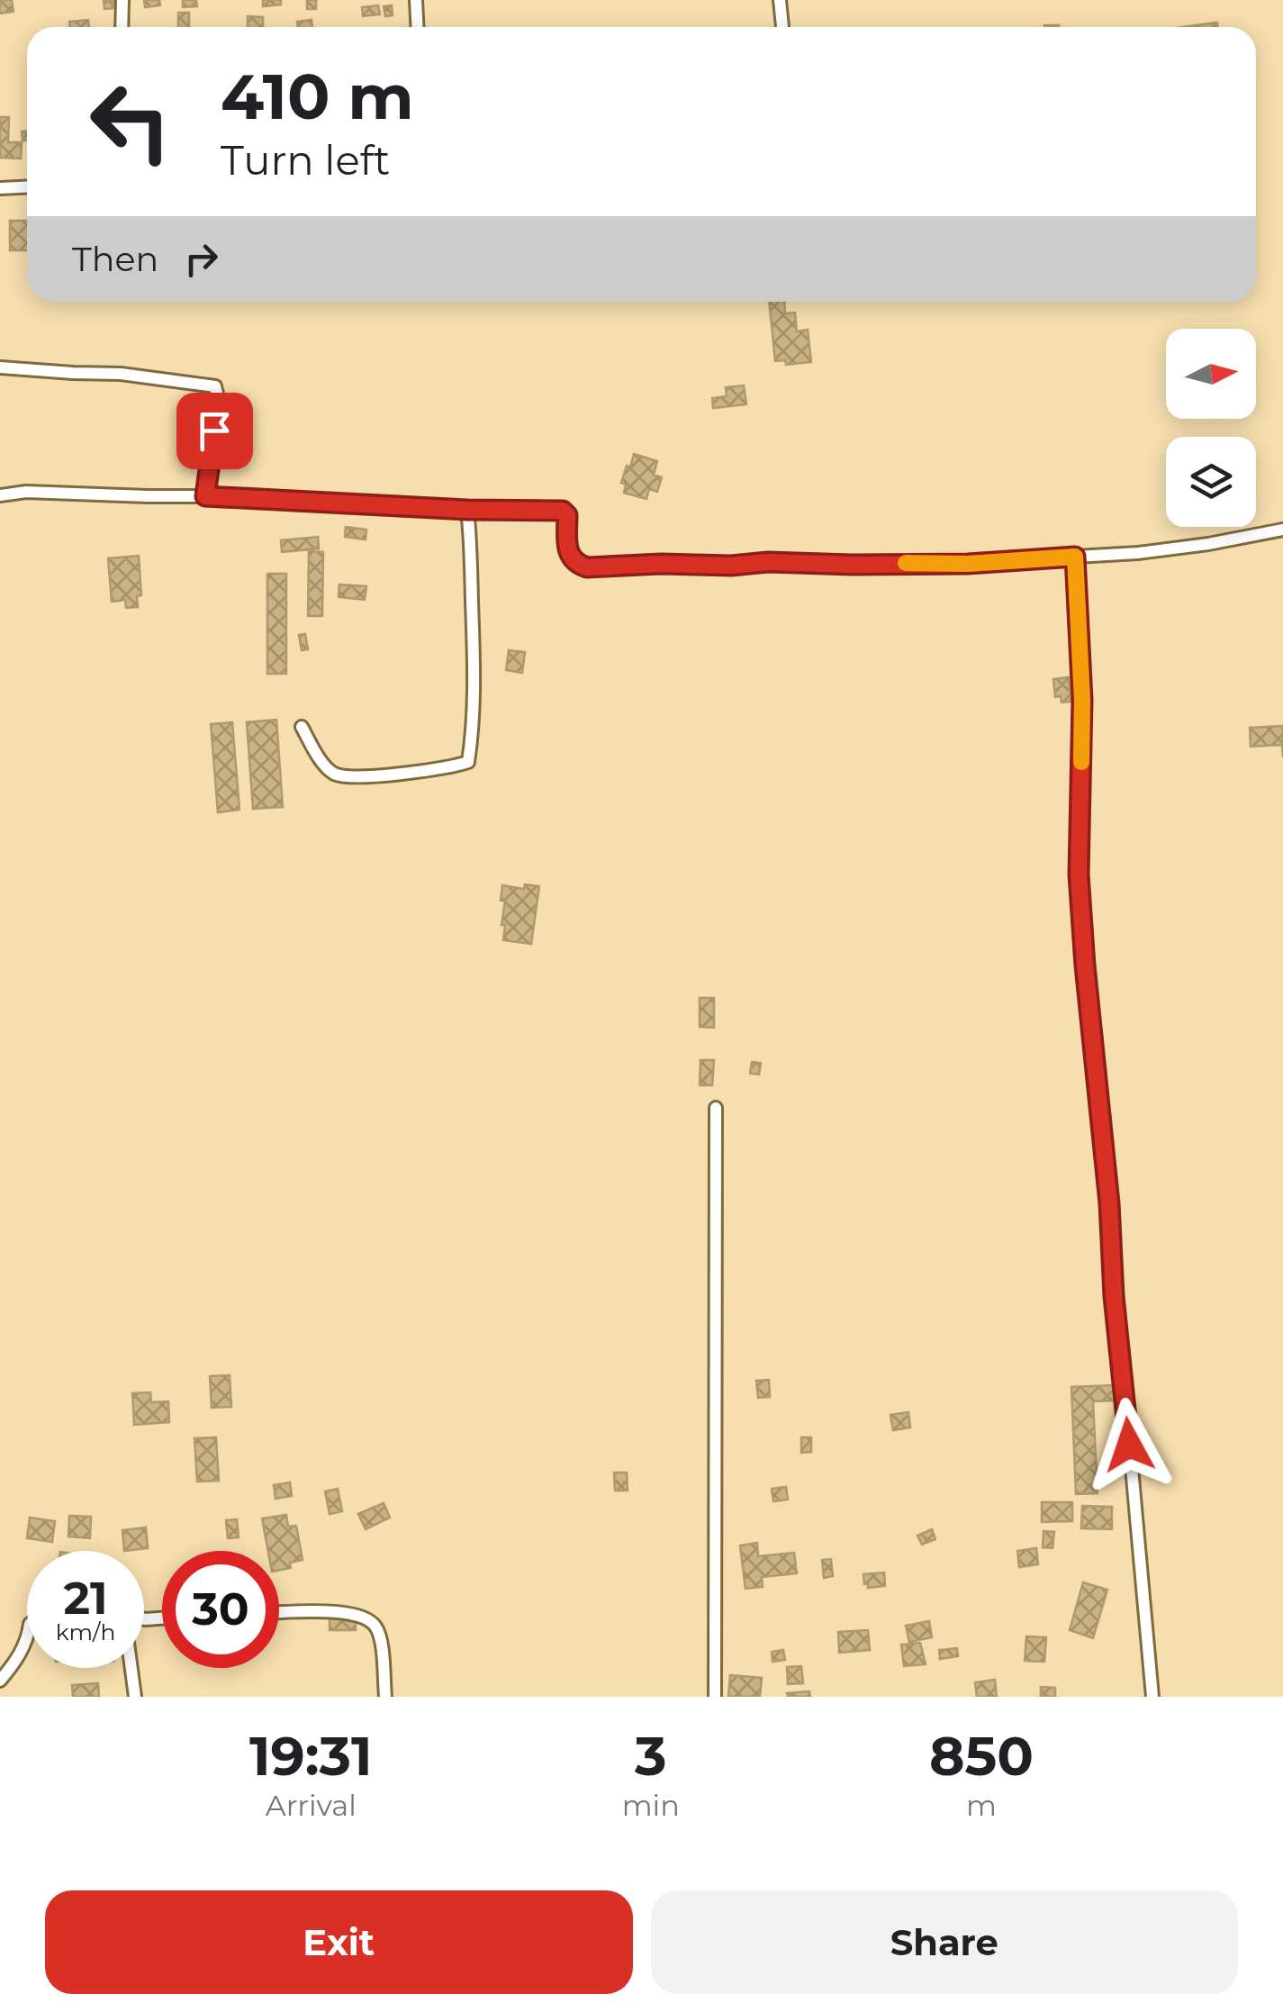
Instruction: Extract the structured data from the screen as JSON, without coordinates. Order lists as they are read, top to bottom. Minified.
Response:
{"north":"right","page":{"turn":["410 m","Turn left"],"then":"Then","speed":"21 km/h","limit":"30","eta":["19:31","Arrival","3","min","850","m"],"buttons":["Exit","Share"]}}
